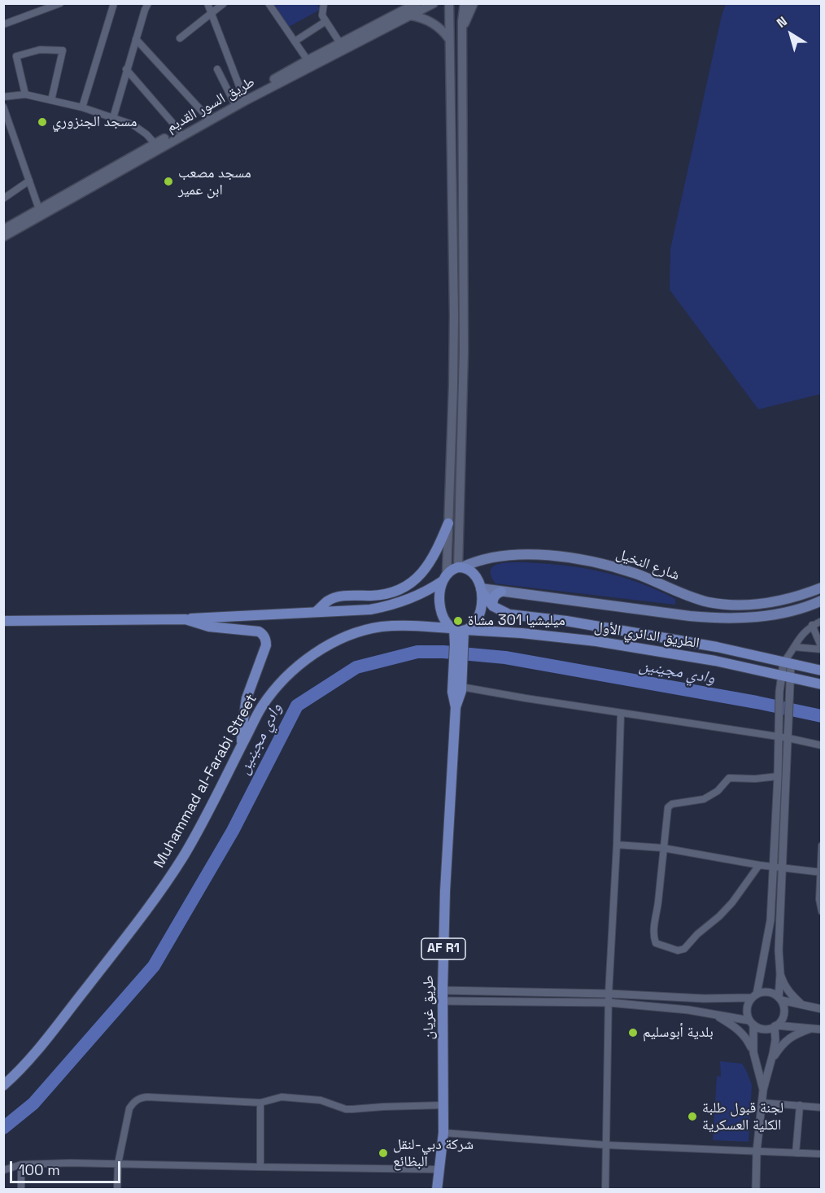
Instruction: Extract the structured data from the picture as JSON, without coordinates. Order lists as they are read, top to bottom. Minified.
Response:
{"streets":{"highway":["الطريق الدائري الأول","Muhammad al-Farabi Street","AF R1","طريق غريان"],"main road":["طريق السور القديم","شارع النخيل"]},"crossings":[["شارع النخيل","الطريق الدائري الأول"],["شارع النخيل","Muhammad al-Farabi Street"],["شارع النخيل","طريق غريان"],["الطريق الدائري الأول","Muhammad al-Farabi Street"],["الطريق الدائري الأول","طريق غريان"],["Muhammad al-Farabi Street","طريق غريان"]],"water":["وادي مجينين"],"places":["مسجد الجنزوري","مسجد مصعب ابن عمير","ميليشيا 301 مشاة","بلدية أبوسليم","لجنة قبول طلبة الكلية العسكرية","شركة دبي-لنقل البظائع"],"scale_bar":"100 m","north":"top left"}
